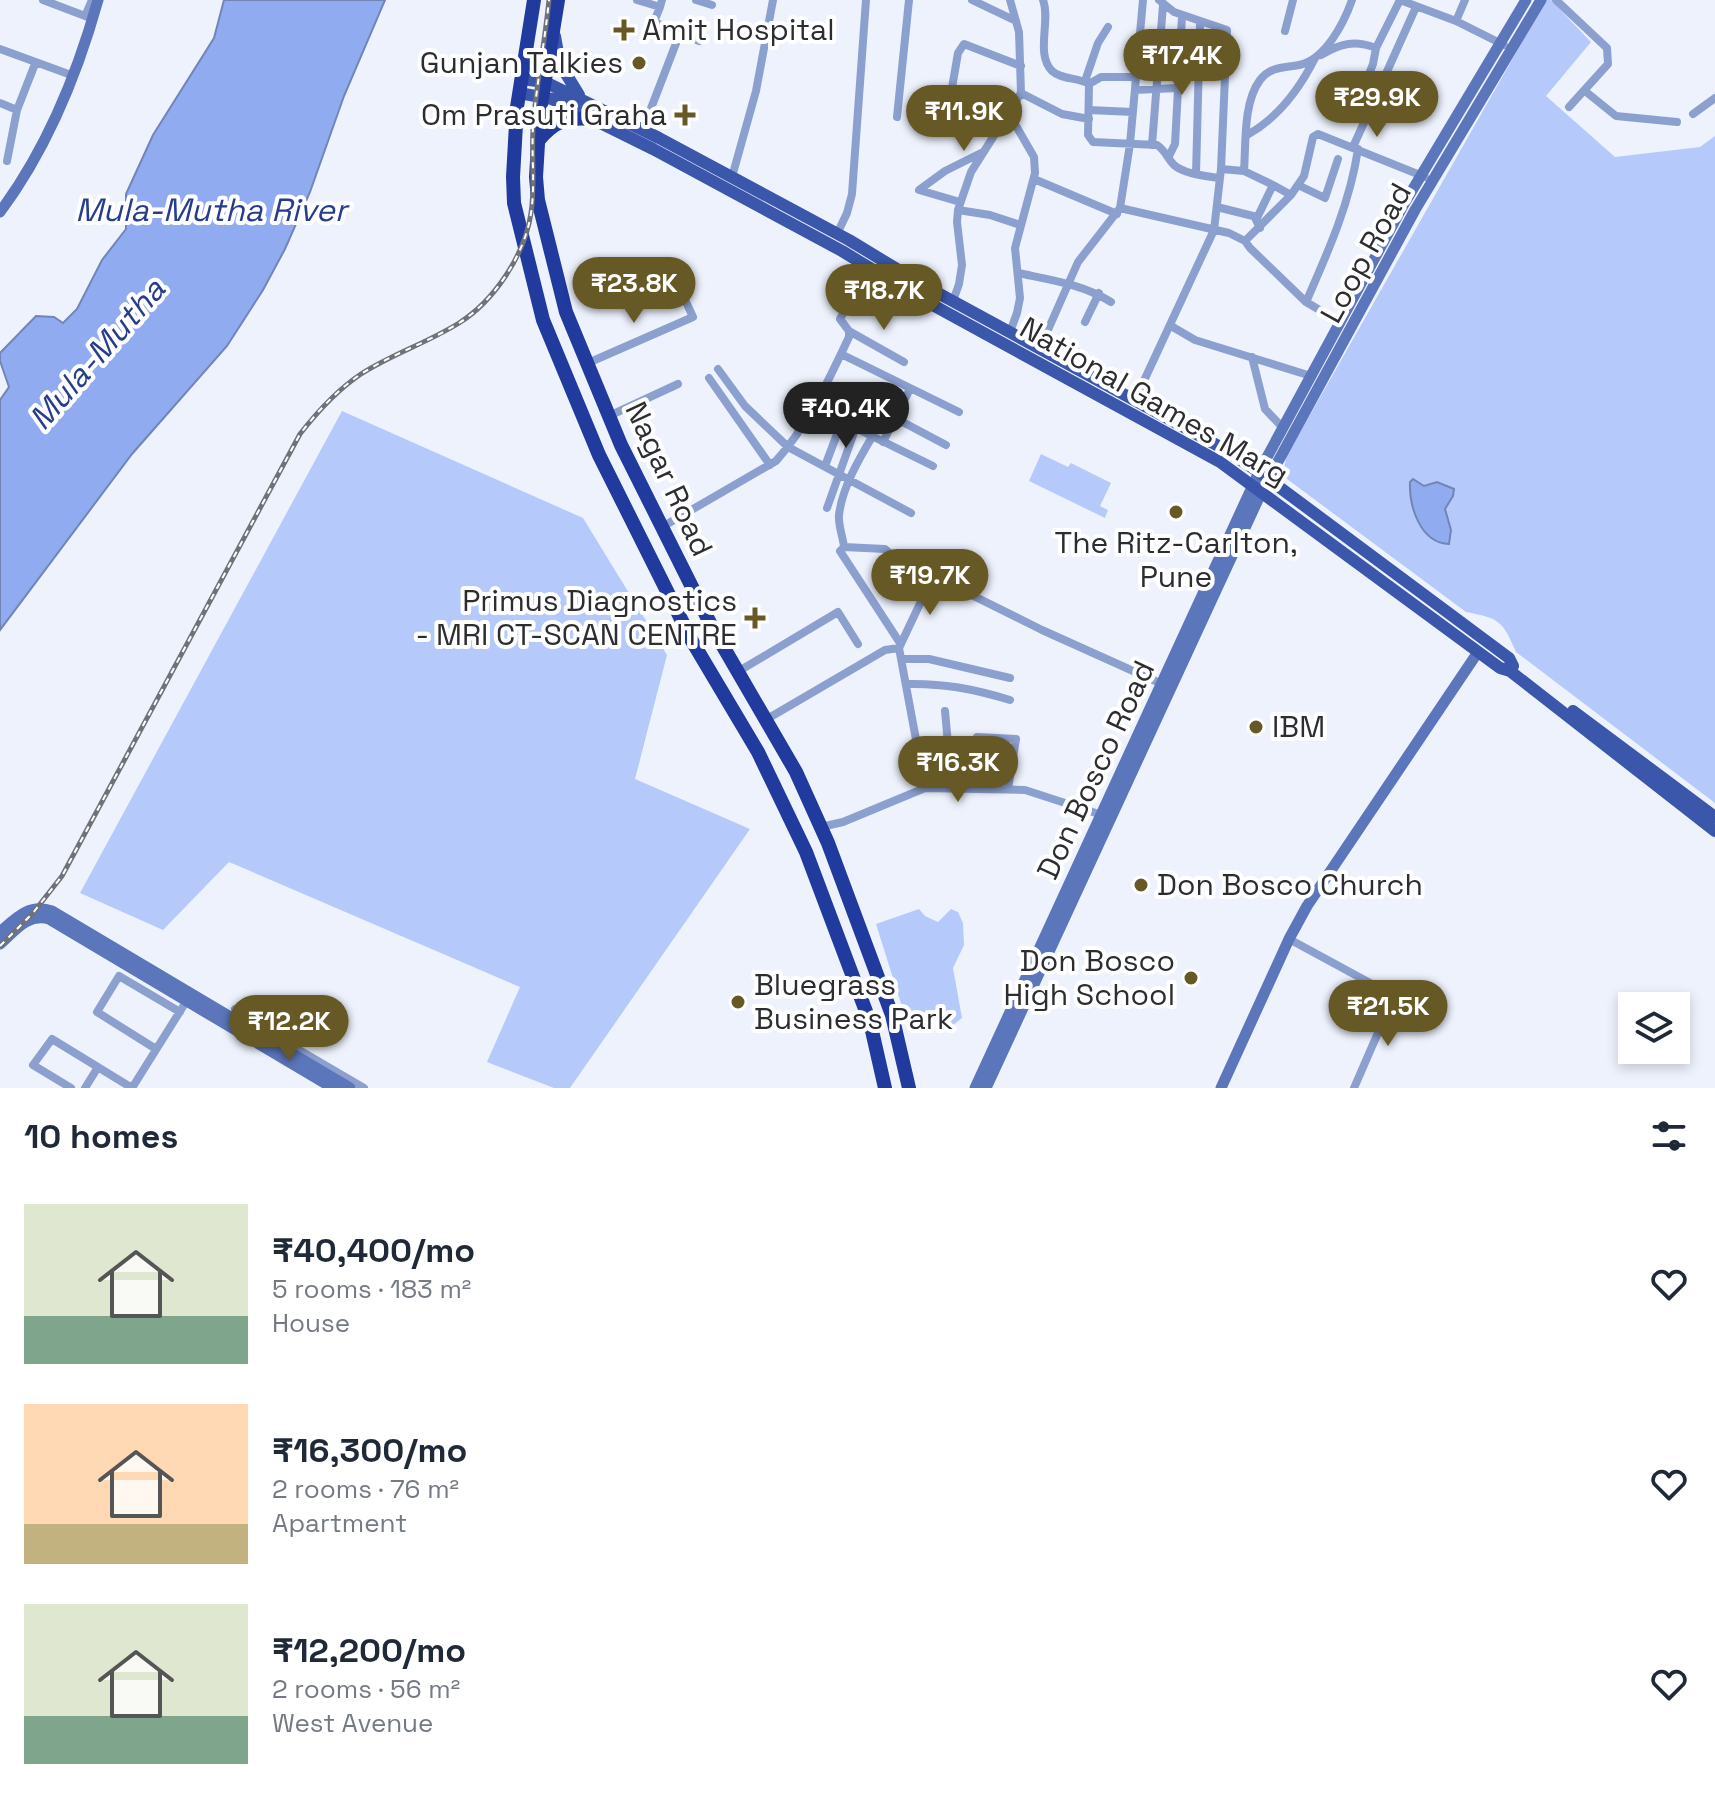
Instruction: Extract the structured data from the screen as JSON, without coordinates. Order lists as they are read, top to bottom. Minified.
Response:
{"streets":{"highway":["Nagar Road"],"main road":["Loop Road","National Games Marg","Don Bosco Road"]},"crossings":[["Loop Road","National Games Marg"],["Loop Road","Don Bosco Road"],["National Games Marg","Nagar Road"],["National Games Marg","Don Bosco Road"]],"water":["Mula-Mutha River","Mula-Mutha"],"places":{"health":["Amit Hospital","Om Prasuti Graha","Primus Diagnostics - MRI CT-SCAN CENTRE"],"other":["Gunjan Talkies","The Ritz-Carlton, Pune","IBM","Don Bosco Church","Don Bosco High School","Bluegrass Business Park"]},"page":{"price":["₹17.4K","₹29.9K","₹11.9K","₹23.8K","₹18.7K","₹40.4K","₹19.7K","₹16.3K","₹21.5K","₹12.2K"],"heading":"10 homes","list":[{"name":"₹40,400/mo","note":"5 rooms · 183 m² · House"},{"name":"₹16,300/mo","note":"2 rooms · 76 m² · Apartment"},{"name":"₹12,200/mo","note":"2 rooms · 56 m² · West Avenue"}]}}
